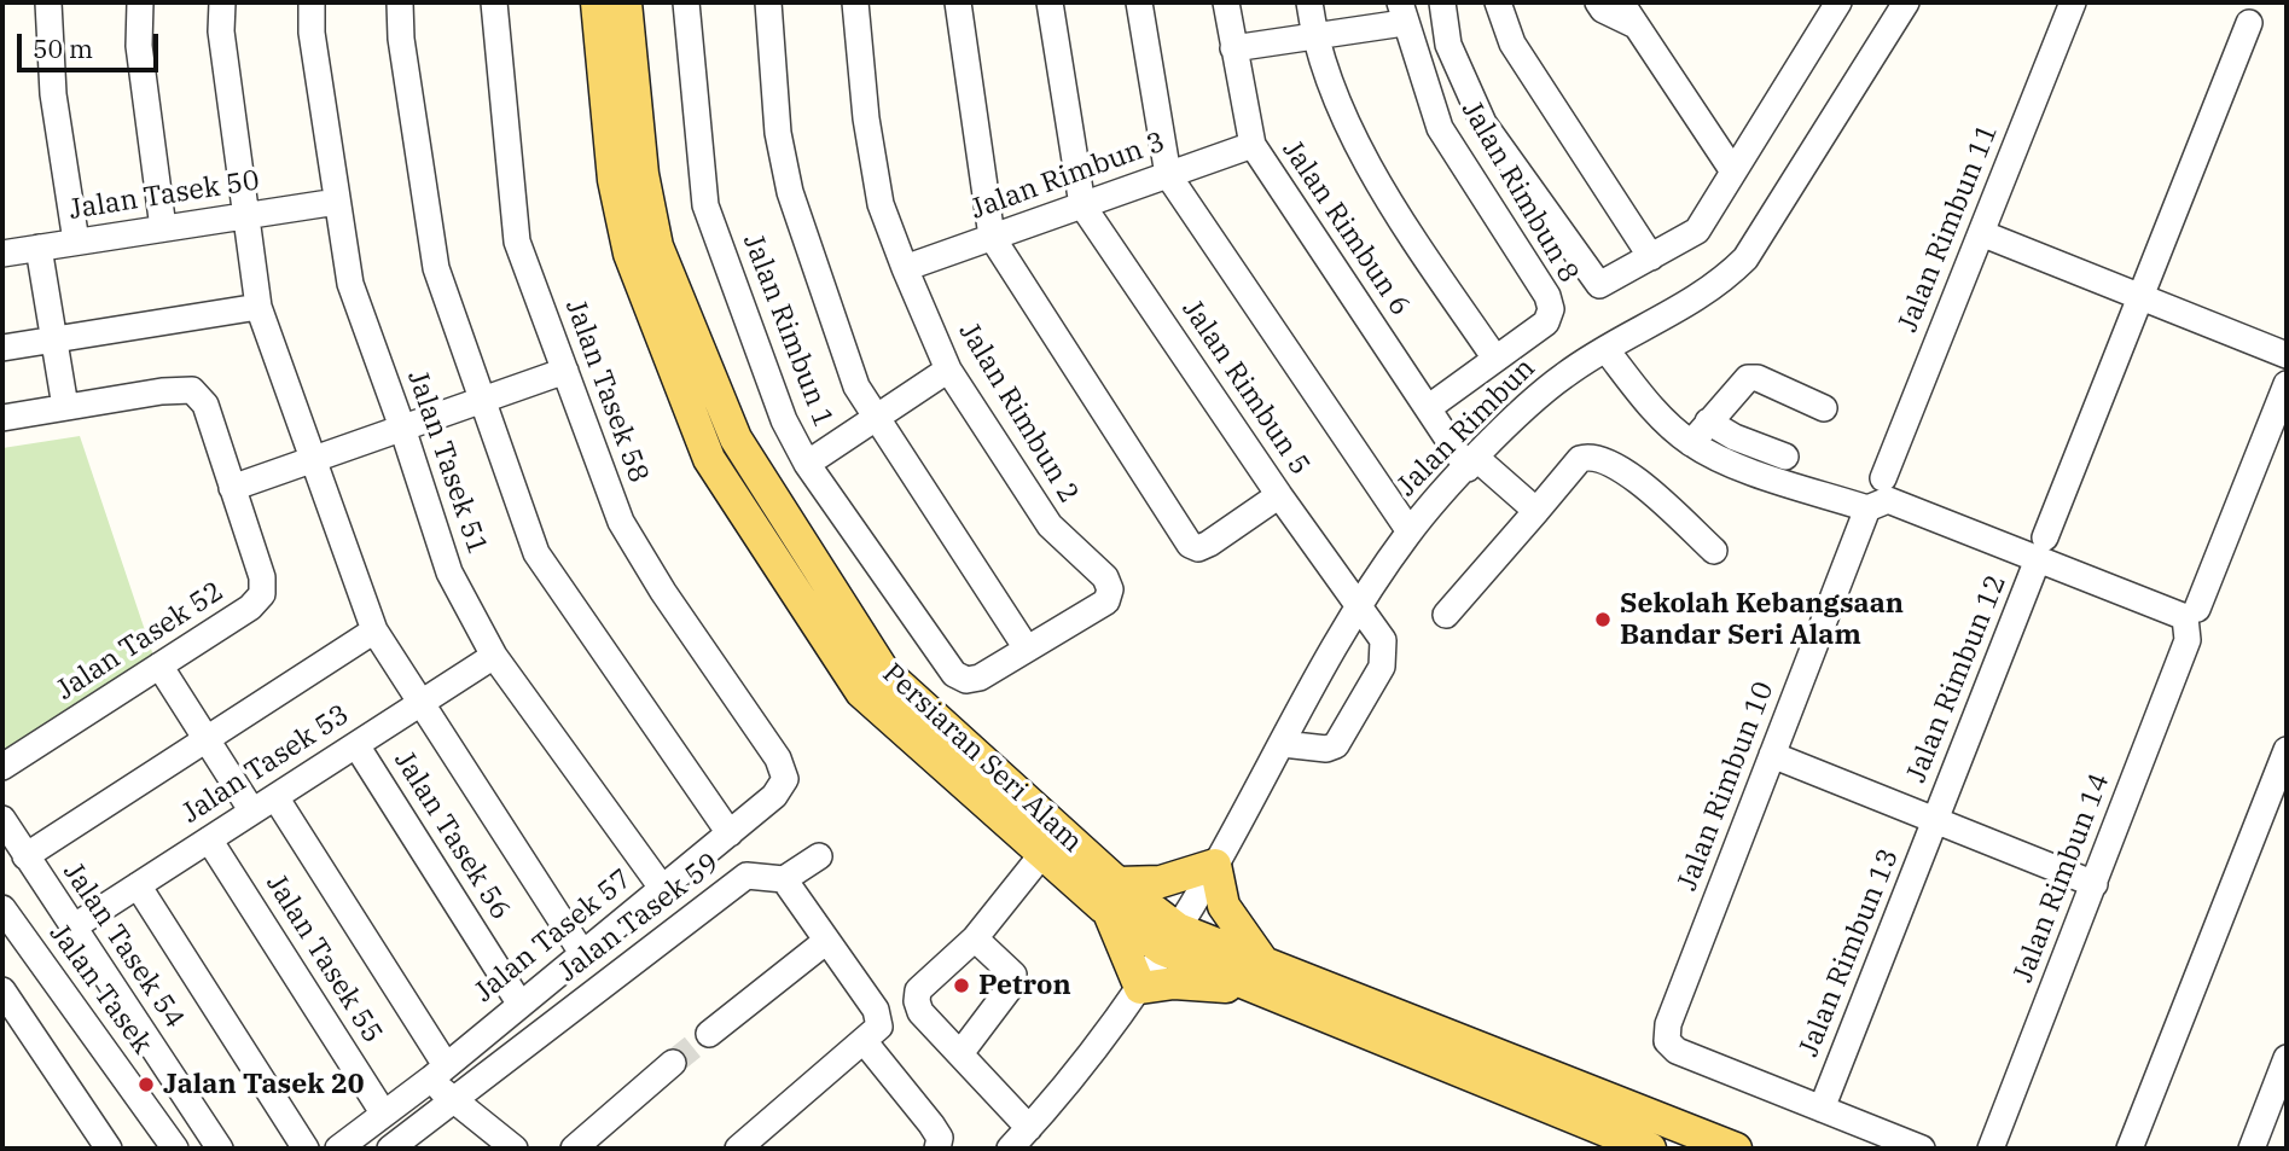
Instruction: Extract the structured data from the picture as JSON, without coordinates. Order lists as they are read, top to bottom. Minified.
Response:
{"streets":{"main road":["Persiaran Seri Alam"],"street":["Jalan Rimbun 3","Jalan Rimbun 8","Jalan Tasek 50","Jalan Rimbun 6","Jalan Rimbun 11","Jalan Rimbun 1","Jalan Rimbun 5","Jalan Tasek 58","Jalan Rimbun 2","Jalan Rimbun","Jalan Tasek 51","Jalan Tasek 52","Jalan Rimbun 12","Jalan Tasek 53","Jalan Rimbun 10","Jalan Tasek 56","Jalan Rimbun 14","Jalan Tasek 59","Jalan Tasek 57","Jalan Tasek 54","Jalan Rimbun 13","Jalan Tasek 55","Jalan Tasek"]},"crossings":[["Jalan Rimbun 3","Jalan Rimbun 6"],["Jalan Rimbun 3","Jalan Rimbun 5"],["Jalan Rimbun 3","Jalan Rimbun 2"],["Jalan Rimbun 8","Jalan Rimbun 6"],["Jalan Tasek 50","Jalan Tasek 51"],["Jalan Rimbun 6","Jalan Rimbun"],["Jalan Rimbun 1","Jalan Rimbun 2"],["Jalan Rimbun 5","Jalan Rimbun"],["Jalan Tasek 58","Jalan Tasek 57"],["Jalan Rimbun","Persiaran Seri Alam"],["Jalan Tasek 51","Jalan Tasek 53"],["Jalan Tasek 51","Jalan Tasek 57"],["Jalan Rimbun 12","Jalan Rimbun 13"],["Jalan Tasek 53","Jalan Tasek 56"],["Jalan Tasek 53","Jalan Tasek 54"],["Jalan Tasek 53","Jalan Tasek 55"],["Jalan Rimbun 10","Jalan Rimbun 13"],["Jalan Tasek 56","Jalan Tasek 57"],["Jalan Tasek 57","Jalan Tasek 55"]],"places":["Sekolah Kebangsaan Bandar Seri Alam","Petron","Jalan Tasek 20"],"scale_bar":"50 m"}
